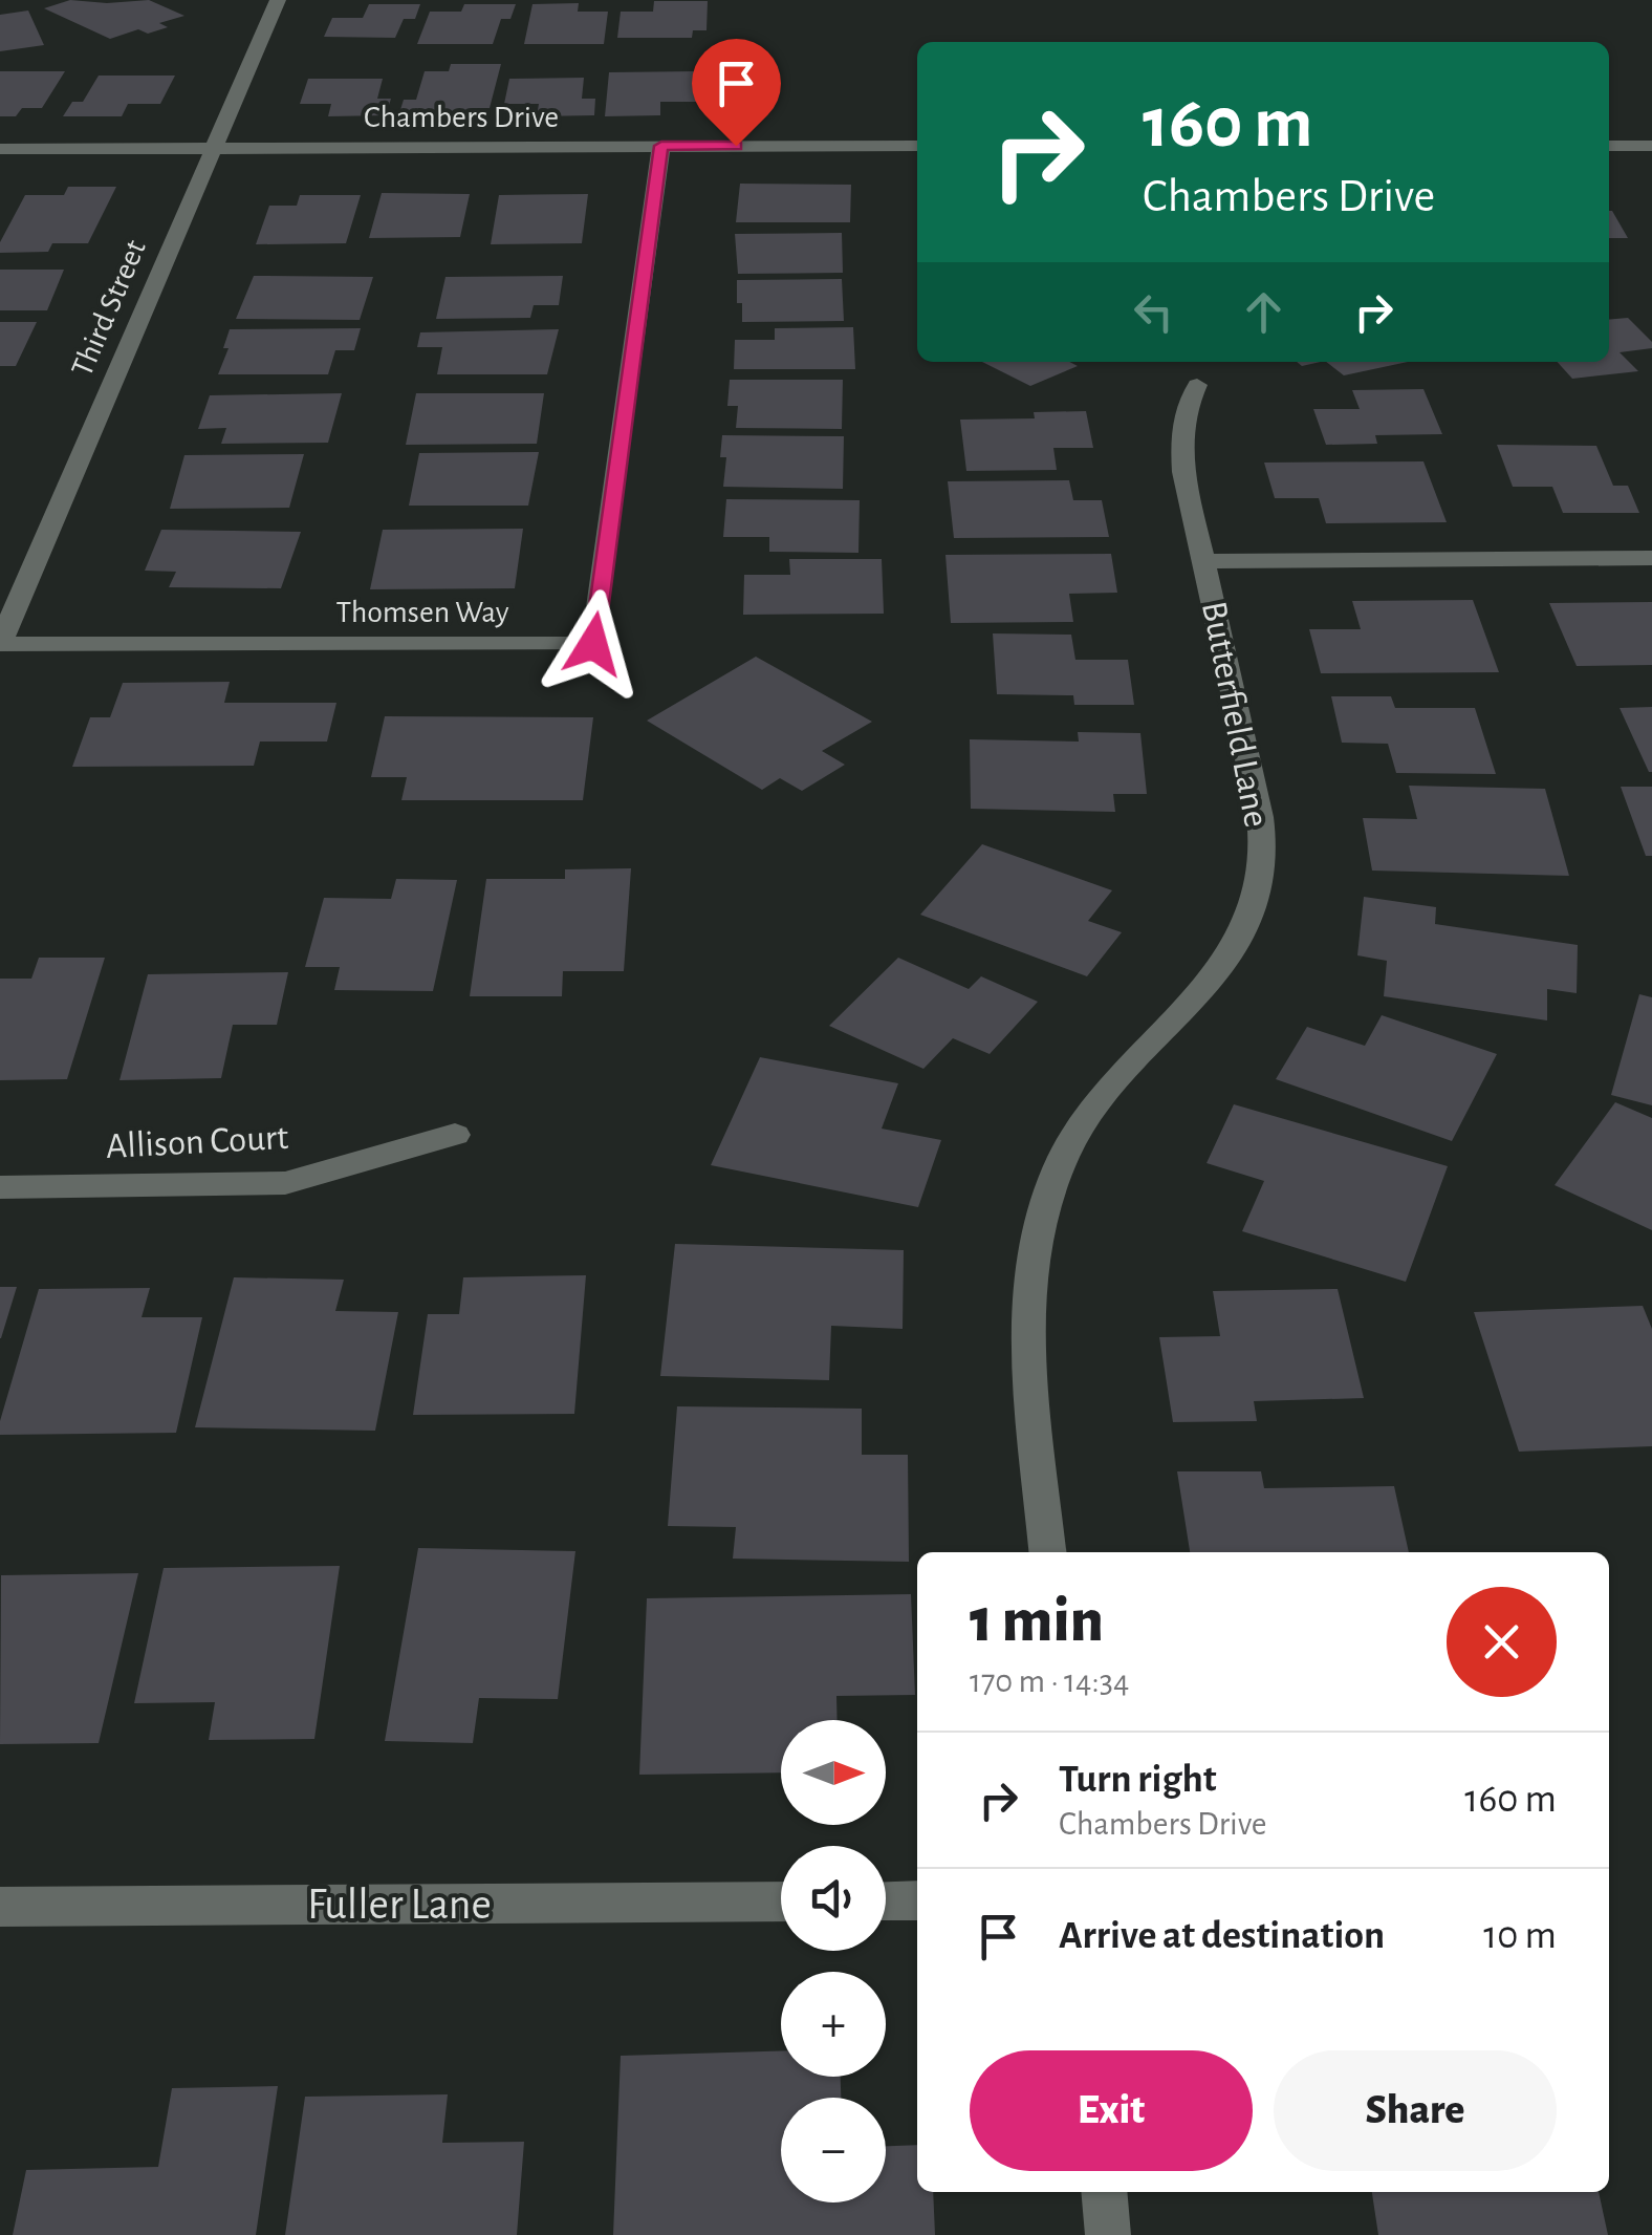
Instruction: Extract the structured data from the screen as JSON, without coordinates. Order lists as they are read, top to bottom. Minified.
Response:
{"streets":{"street":["Chambers Drive","Third Street","Thomsen Way","Butterfield Lane","Allison Court","Fuller Lane"]},"crossings":[["Chambers Drive","Third Street"],["Chambers Drive","Thomsen Way"],["Third Street","Thomsen Way"]],"north":"right","page":{"turn":["160 m","Chambers Drive"],"heading":["1 min","170 m · 14:34"],"map_buttons":["+","−"],"list":[{"name":"Turn right","note":"Chambers Drive","value":"160 m"},{"name":"Arrive at destination","value":"10 m"}],"buttons":["Exit","Share"]}}
